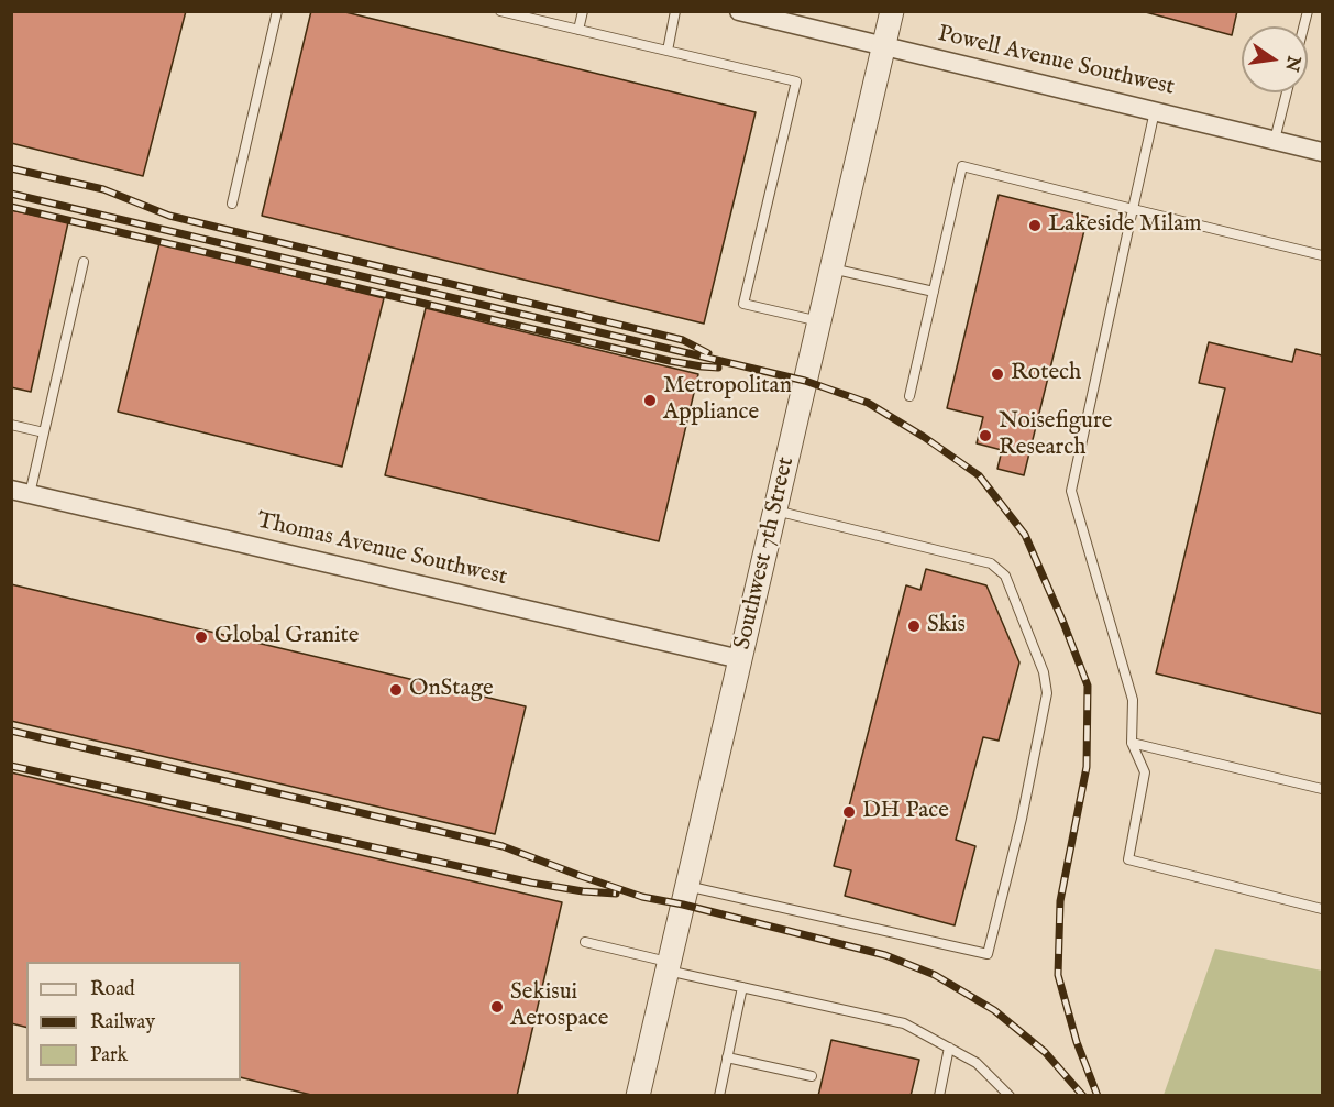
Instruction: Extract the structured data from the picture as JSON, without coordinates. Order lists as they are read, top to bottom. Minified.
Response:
{"streets":{"street":["Powell Avenue Southwest","Thomas Avenue Southwest","Southwest 7th Street"]},"crossings":[["Powell Avenue Southwest","Southwest 7th Street"],["Thomas Avenue Southwest","Southwest 7th Street"]],"places":["Lakeside Milam","Rotech","Metropolitan Appliance","Noisefigure Research","Skis","Global Granite","OnStage","DH Pace","Sekisui Aerospace"],"legend":["Road","Railway","Park"],"north":"right"}
